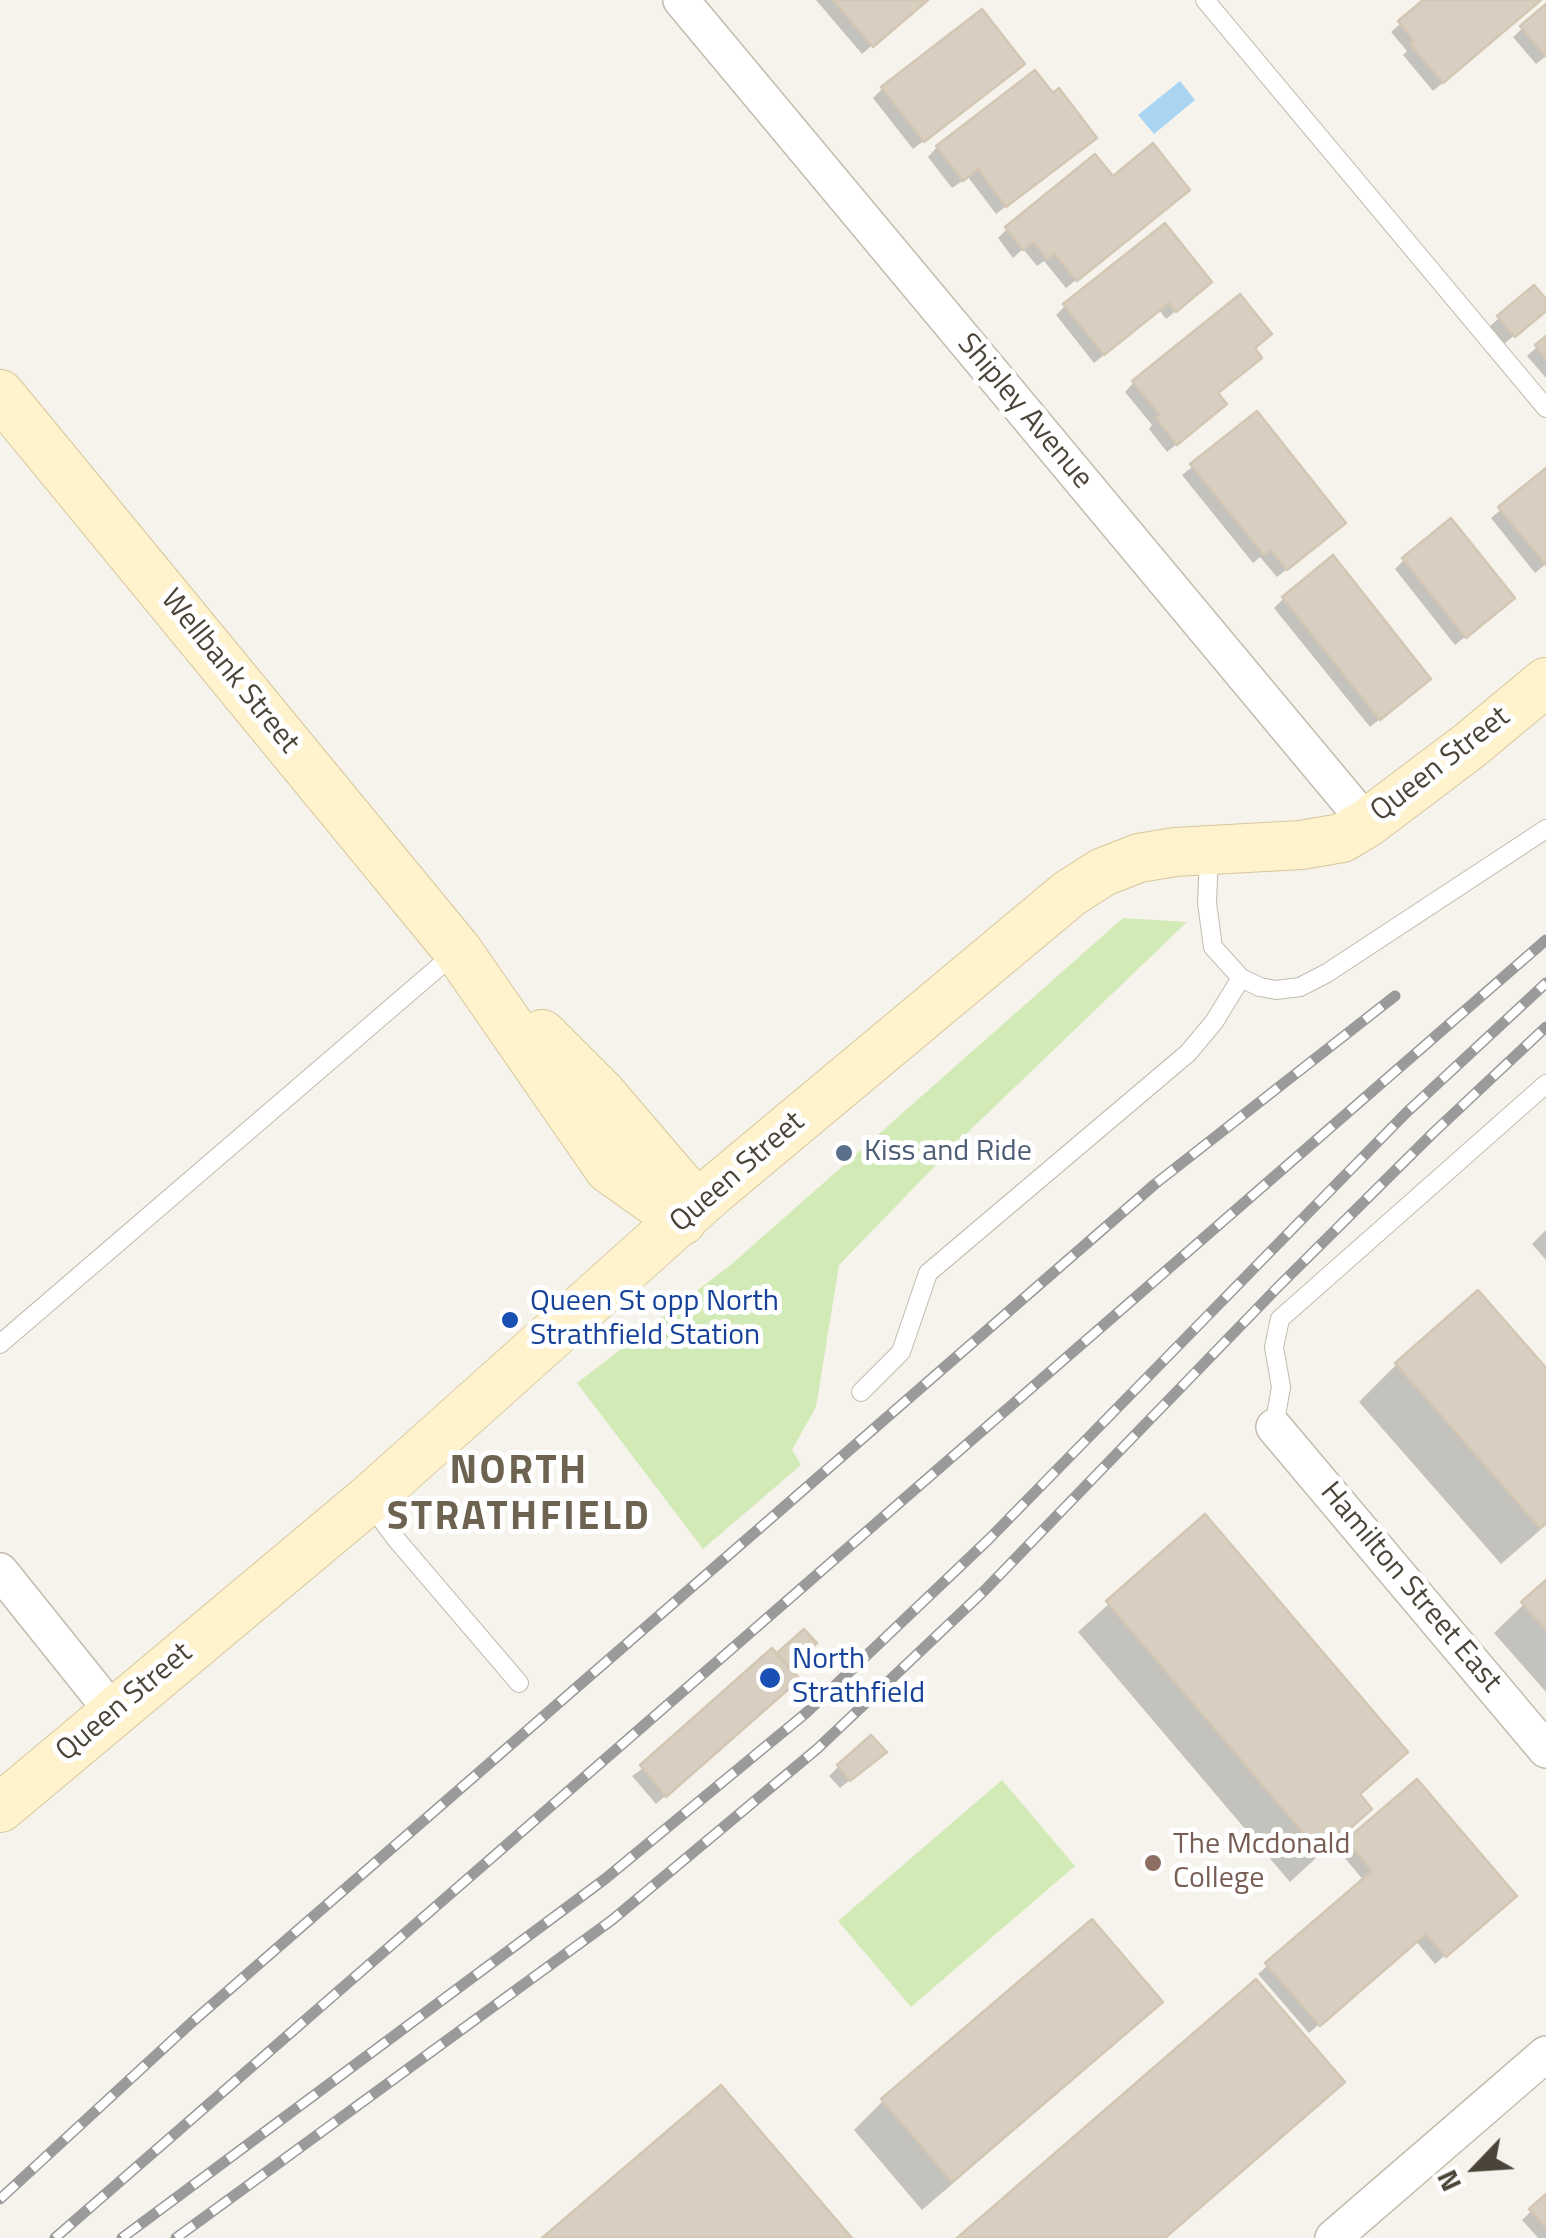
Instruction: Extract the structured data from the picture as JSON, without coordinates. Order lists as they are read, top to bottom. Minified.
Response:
{"streets":{"main road":["Wellbank Street","Queen Street"],"street":["Shipley Avenue","Hamilton Street East"]},"crossings":[["Shipley Avenue","Queen Street"],["Wellbank Street","Queen Street"]],"districts":["NORTH STRATHFIELD"],"places":["Kiss and Ride","Queen St opp North Strathfield Station","North Strathfield","The Mcdonald College"],"north":"bottom left"}
